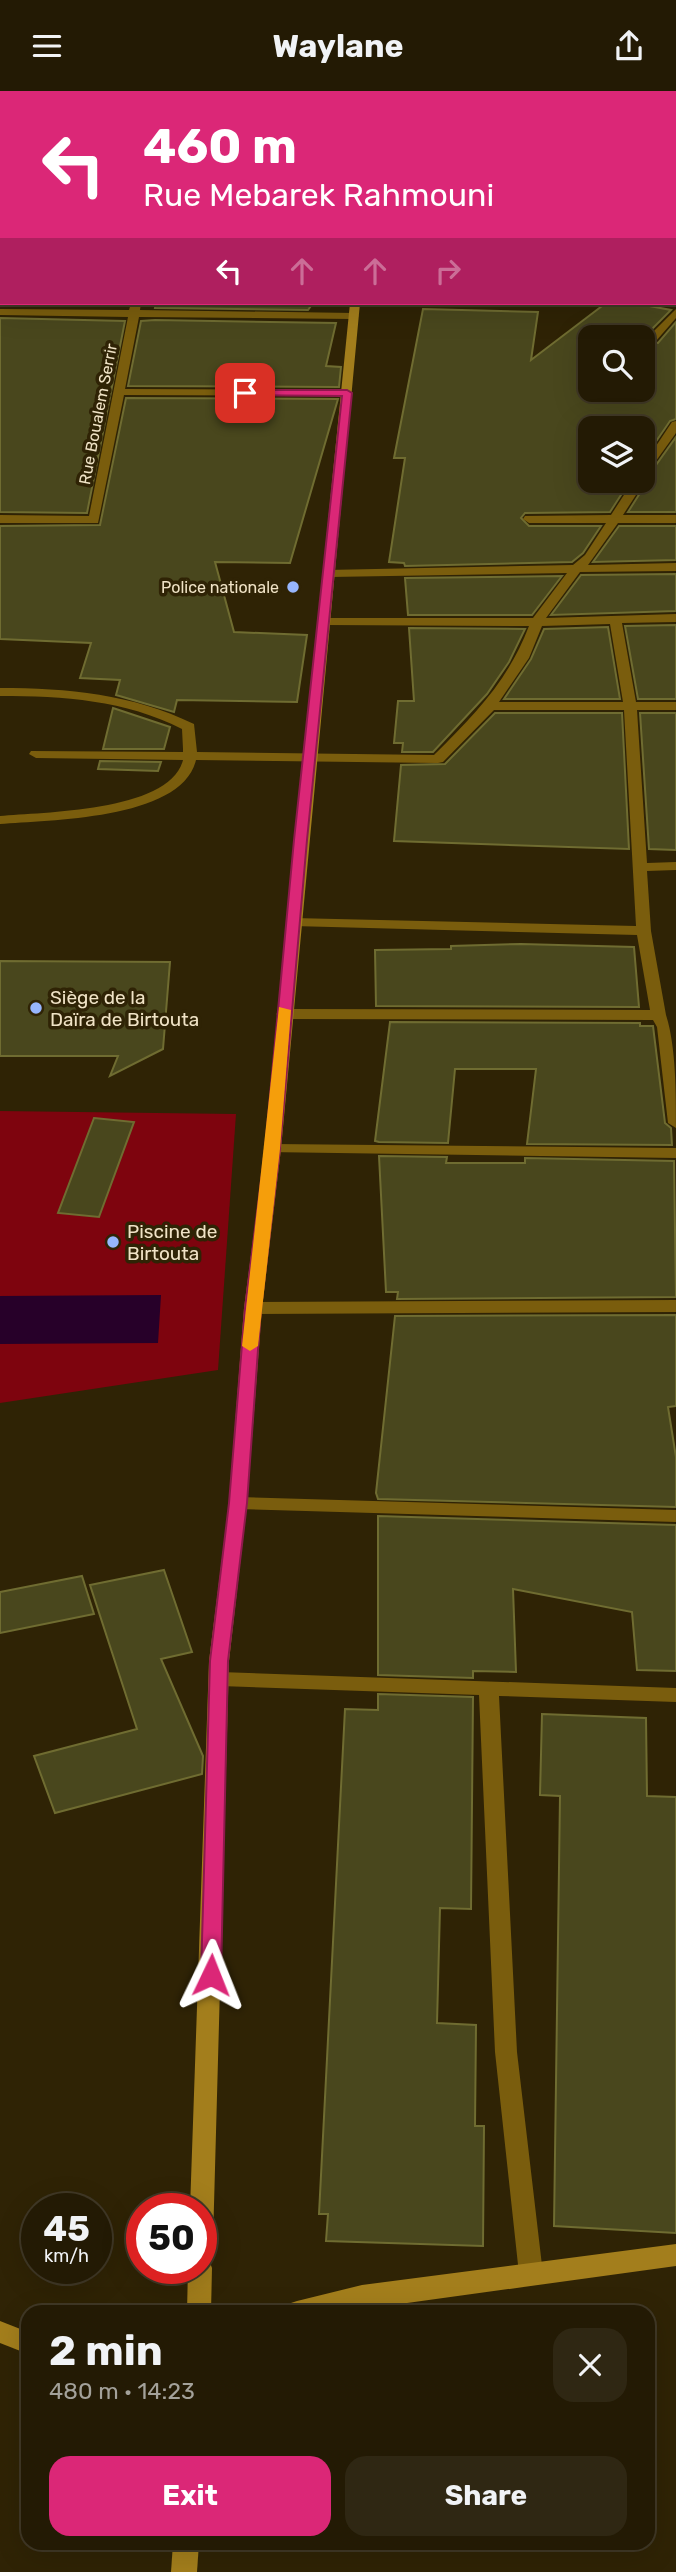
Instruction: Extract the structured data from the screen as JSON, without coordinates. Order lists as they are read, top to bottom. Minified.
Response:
{"streets":{"street":["Rue Boualem Serrir"]},"places":["Police nationale","Siège de la Daïra de Birtouta","Piscine de Birtouta"],"page":{"header":"Waylane","turn":["460 m","Rue Mebarek Rahmouni"],"speed":"45 km/h","limit":"50","heading":["2 min","480 m · 14:23"],"buttons":["Exit","Share"]}}
